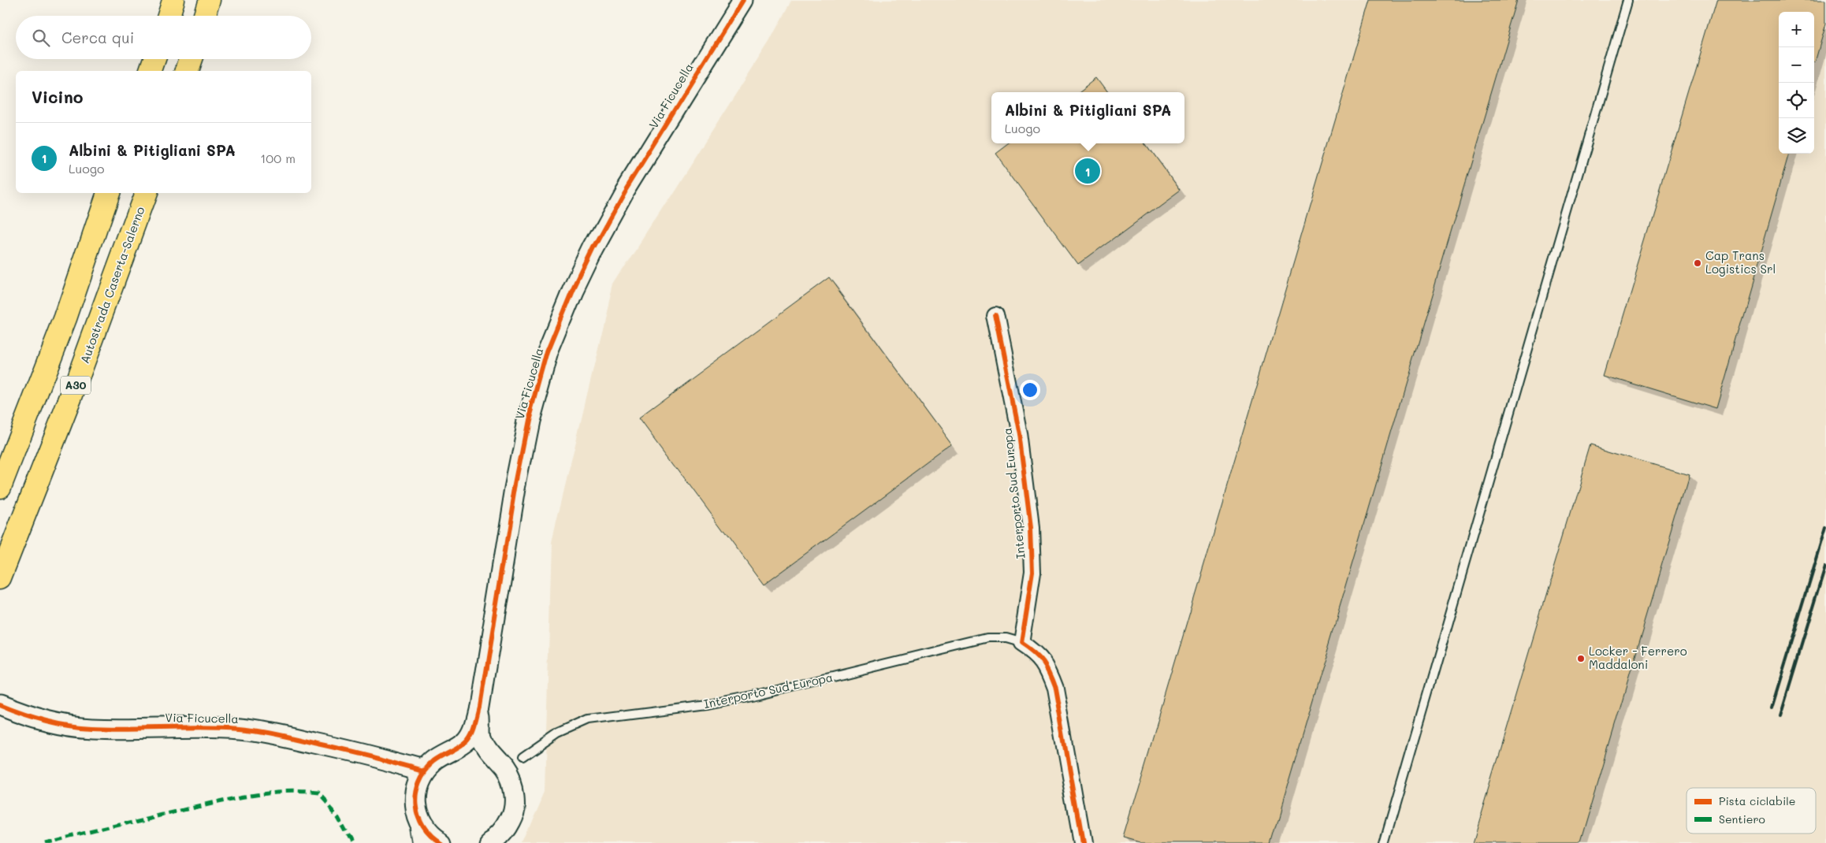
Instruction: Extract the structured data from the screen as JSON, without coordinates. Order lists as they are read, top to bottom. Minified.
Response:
{"streets":{"highway":["Autostrada Caserta-Salerno","A30"],"street":["Via Ficucella","Interporto Sud Europa"]},"places":["Cap Trans Logistics Srl","Locker - Ferrero Maddaloni"],"legend":["Pista ciclabile","Sentiero"],"page":{"map_buttons":["+","−"],"search":"Cerca qui","heading":"Vicino","popup":["Albini & Pitigliani SPA","Luogo"],"list":[{"mark":"1","name":"Albini & Pitigliani SPA","note":"Luogo","value":"100 m"}],"pins":"1"}}
